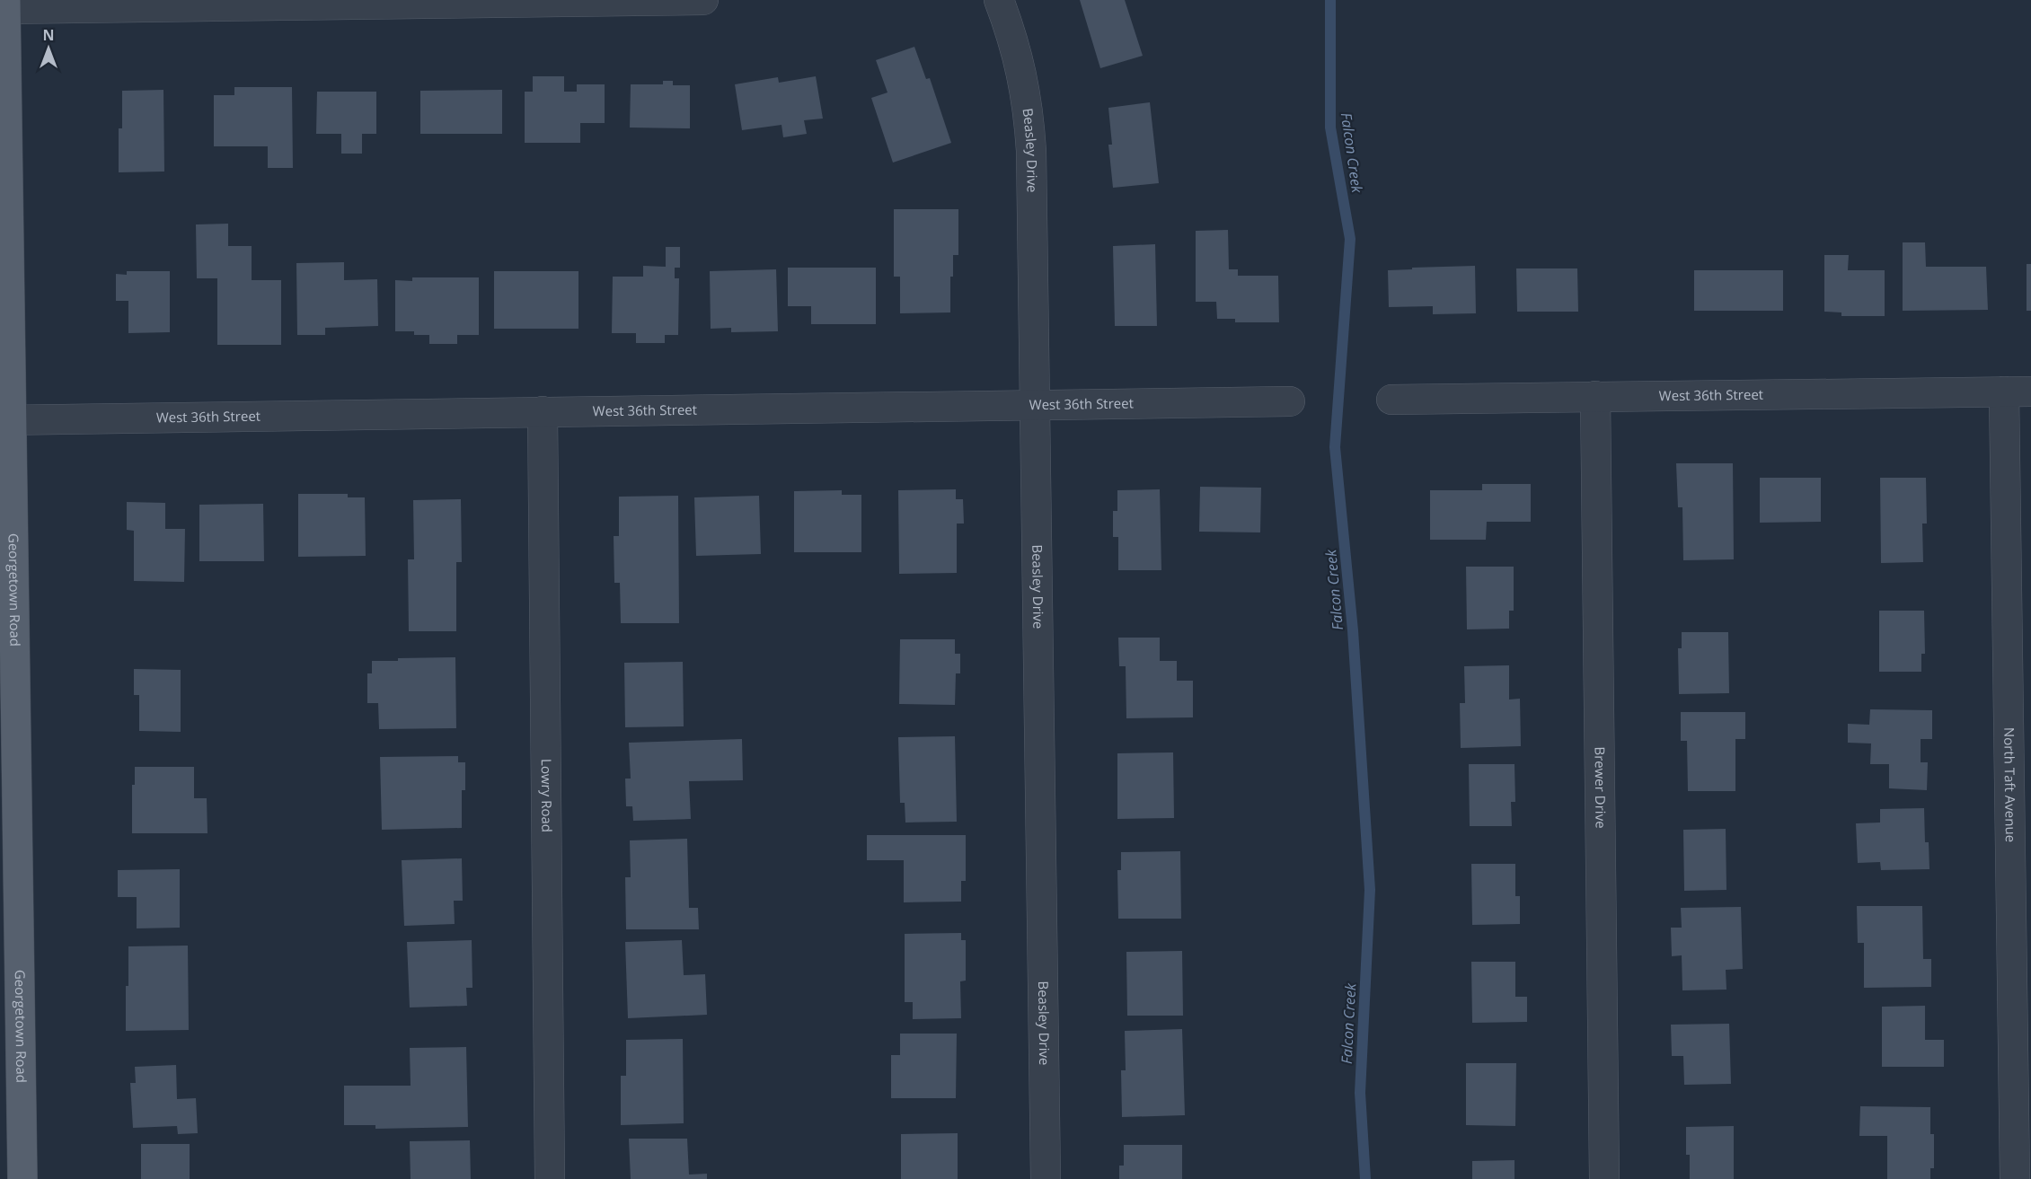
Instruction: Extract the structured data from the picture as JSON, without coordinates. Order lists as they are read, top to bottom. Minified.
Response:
{"streets":{"main road":["Georgetown Road"],"street":["Beasley Drive","West 36th Street","North Taft Avenue","Brewer Drive","Lowry Road"]},"crossings":[["Beasley Drive","West 36th Street"],["West 36th Street","Georgetown Road"],["West 36th Street","North Taft Avenue"],["West 36th Street","Brewer Drive"],["West 36th Street","Lowry Road"]],"water":["Falcon Creek"],"north":"top"}
